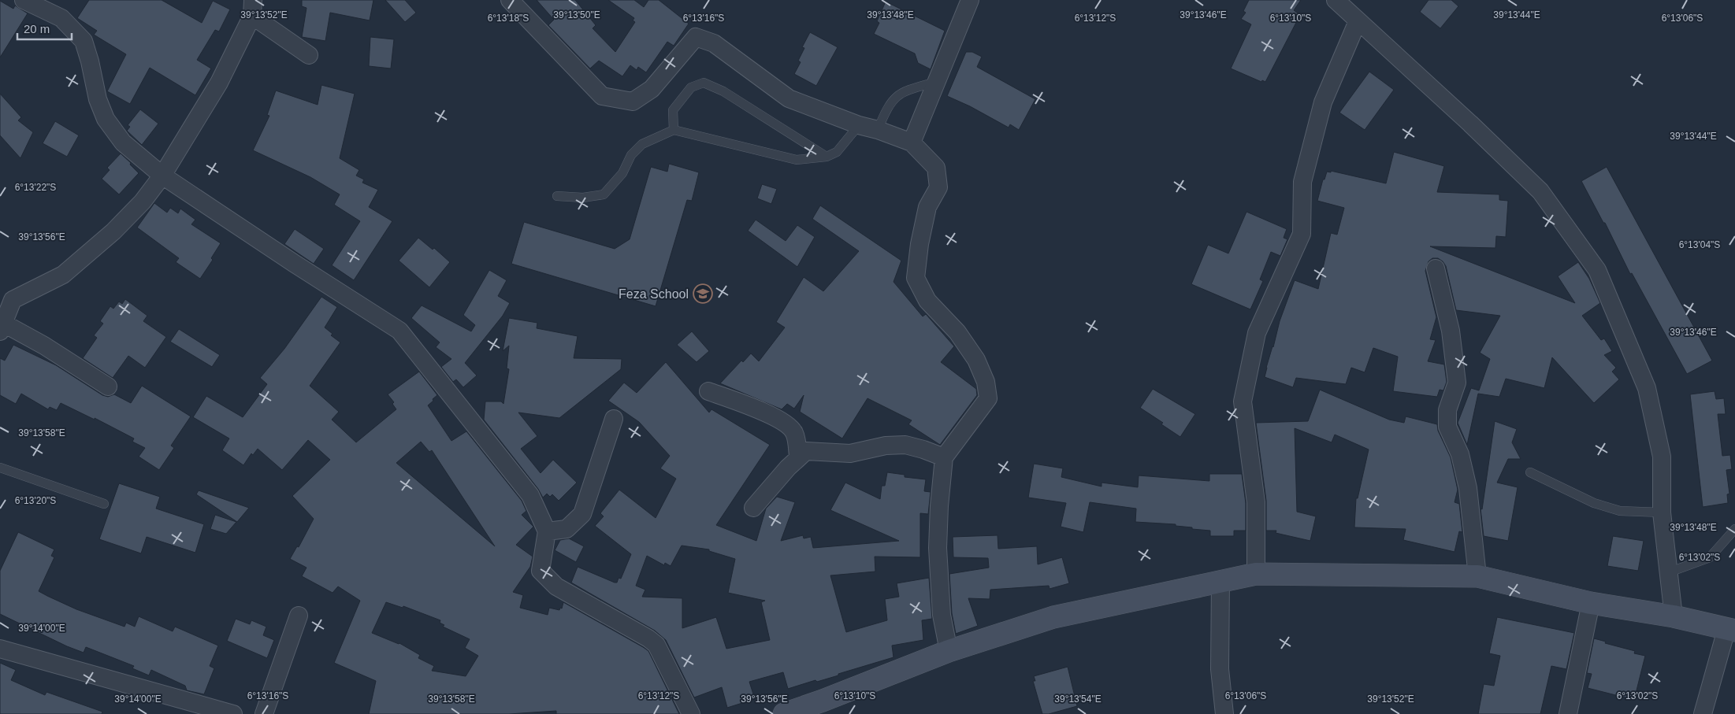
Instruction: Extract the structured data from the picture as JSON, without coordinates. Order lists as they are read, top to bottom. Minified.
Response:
{"places":{"school or university":["Feza School"]},"scale_bar":"20 m","coordinates":["39°13'52\"E","39°13'50\"E","39°13'48\"E","39°13'46\"E","39°13'44\"E","6°13'18\"S","6°13'16\"S","6°13'12\"S","6°13'10\"S","6°13'06\"S","6°13'22\"S","39°13'56\"E","6°13'04\"S","39°13'58\"E","6°13'20\"S","6°13'02\"S","39°14'00\"E","39°13'54\"E"]}
